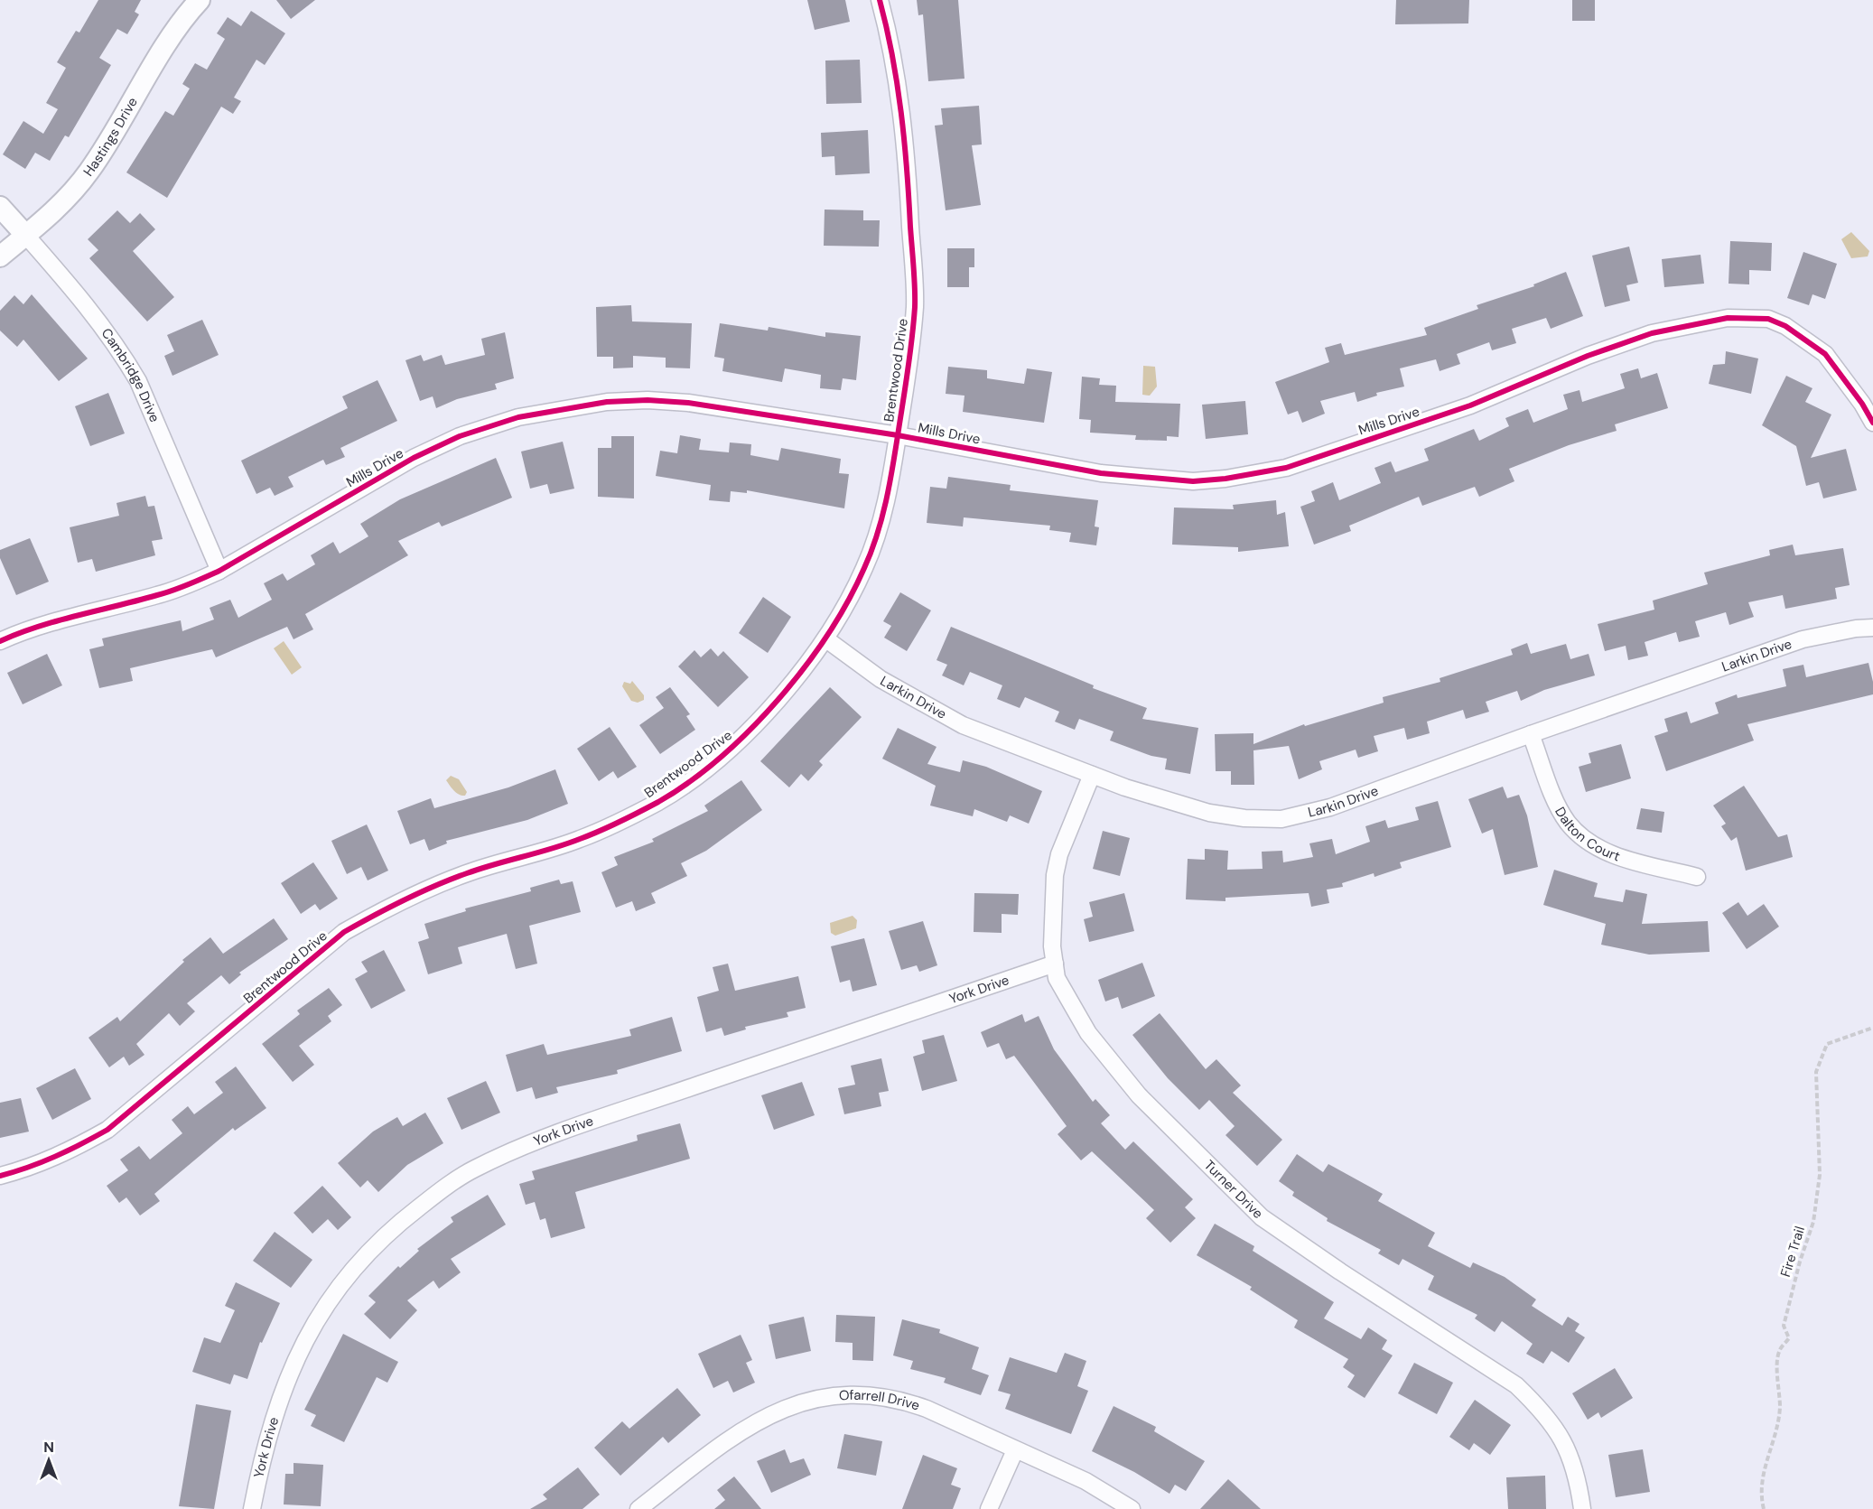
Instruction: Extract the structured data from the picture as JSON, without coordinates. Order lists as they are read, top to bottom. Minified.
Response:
{"streets":{"street":["Hastings Drive","Brentwood Drive","Cambridge Drive","Mills Drive","Larkin Drive","Dalton Court","York Drive","Turner Drive","Ofarrell Drive"],"path":["Fire Trail"]},"crossings":[["Hastings Drive","Cambridge Drive"],["Brentwood Drive","Mills Drive"],["Brentwood Drive","Larkin Drive"],["Cambridge Drive","Mills Drive"],["Larkin Drive","Dalton Court"],["Larkin Drive","Turner Drive"],["York Drive","Turner Drive"]],"north":"top"}
